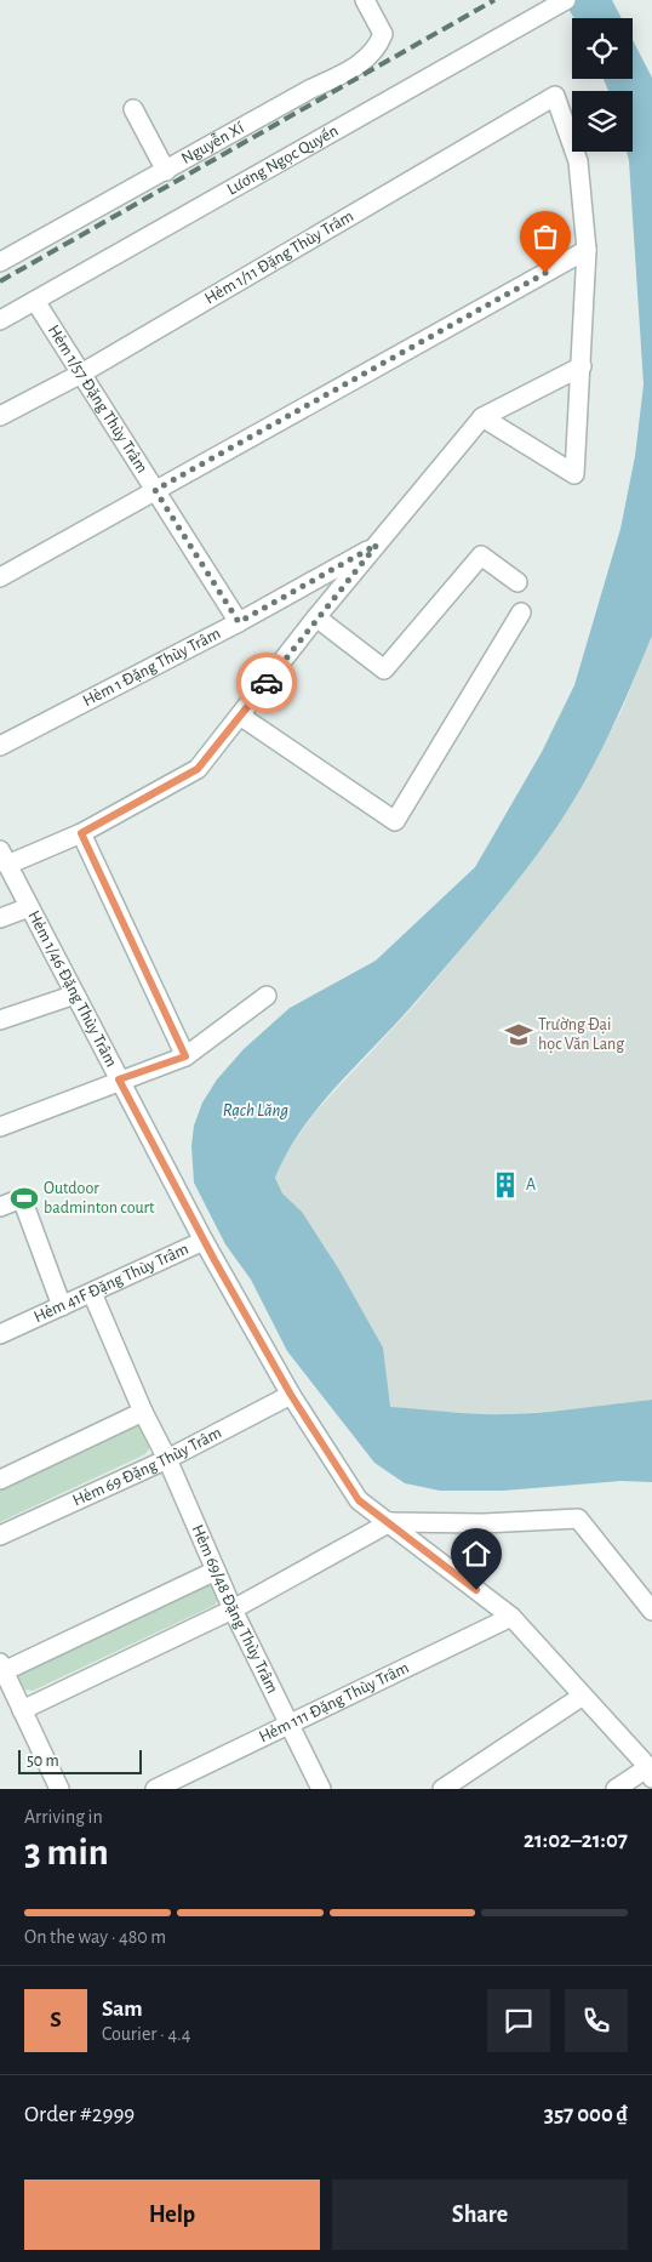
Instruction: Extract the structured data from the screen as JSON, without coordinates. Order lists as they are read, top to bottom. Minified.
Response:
{"streets":{"street":["Nguyễn Xí","Lương Ngọc Quyến","Hẻm 1/11 Đặng Thùy Trâm","Hẻm 1/57 Đặng Thùy Trâm","Hẻm 1 Đặng Thùy Trâm","Hẻm 1/46 Đặng Thùy Trâm","Hẻm 41F Đặng Thùy Trâm","Hẻm 69 Đặng Thùy Trâm","Hẻm 69/48 Đặng Thùy Trâm","Hẻm 111 Đặng Thùy Trâm"]},"crossings":[["Lương Ngọc Quyến","Hẻm 1/57 Đặng Thùy Trâm"],["Hẻm 1/11 Đặng Thùy Trâm","Hẻm 1/57 Đặng Thùy Trâm"],["Hẻm 1/57 Đặng Thùy Trâm","Hẻm 1 Đặng Thùy Trâm"],["Hẻm 1 Đặng Thùy Trâm","Hẻm 1/46 Đặng Thùy Trâm"],["Hẻm 1/46 Đặng Thùy Trâm","Hẻm 41F Đặng Thùy Trâm"],["Hẻm 41F Đặng Thùy Trâm","Hẻm 69 Đặng Thùy Trâm"],["Hẻm 41F Đặng Thùy Trâm","Hẻm 69/48 Đặng Thùy Trâm"],["Hẻm 41F Đặng Thùy Trâm","Hẻm 111 Đặng Thùy Trâm"],["Hẻm 69 Đặng Thùy Trâm","Hẻm 69/48 Đặng Thùy Trâm"],["Hẻm 69/48 Đặng Thùy Trâm","Hẻm 111 Đặng Thùy Trâm"]],"water":["Rạch Lăng"],"places":{"school or university":["Trường Đại học Văn Lang"],"building":["A"],"sports":["Outdoor badminton court"]},"scale_bar":"50 m","page":{"scale":"50 m","heading":["3 min","Arriving in","21:02–21:07"],"panel":["Sam","Courier · 4.4","Order #2999","357 000 ₫"],"bar":"On the way · 480 m","round":"S","buttons":["Help","Share"]}}
